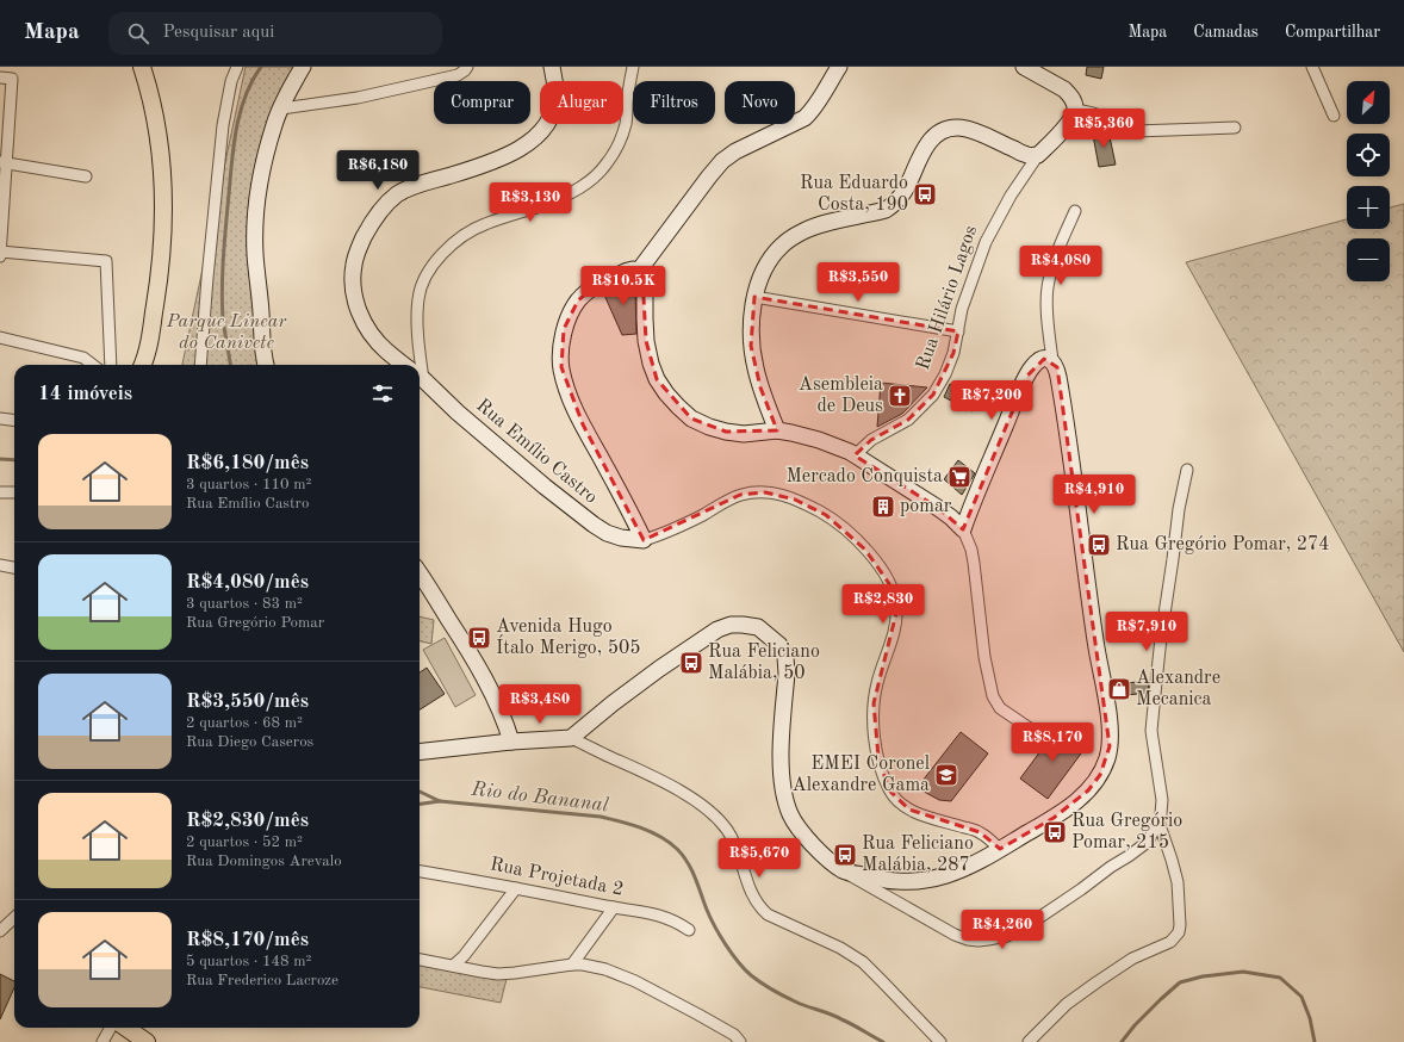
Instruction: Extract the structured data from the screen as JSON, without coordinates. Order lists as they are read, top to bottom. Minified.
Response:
{"streets":{"street":["Rua Hilário Lagos","Rua Emílio Castro","Rua Projetada 2"]},"water":["Rio do Bananal"],"parks":["Parque Linear do Canivete"],"places":{"bus stop":["Rua Eduardo Costa, 190","Rua Gregório Pomar, 274","Avenida Hugo Ítalo Merigo, 505","Rua Feliciano Malábia, 50","Rua Gregório Pomar, 215","Rua Feliciano Malábia, 287"],"church":["Asembleia de Deus"],"supermarket":["Mercado Conquista"],"building":["pomar"],"shop":["Alexandre Mecanica"],"school or university":["EMEI Coronel Alexandre Gama"]},"north":"top right","page":{"header":"Mapa","search":"Pesquisar aqui","nav":["Mapa","Camadas","Compartilhar"],"map_buttons":["+","−"],"chip":["Comprar","Alugar","Filtros","Novo"],"price":["R$5,360","R$6,180","R$3,130","R$4,080","R$3,550","R$10.5K","R$7,200","R$4,910","R$2,830","R$7,910","R$3,480","R$8,170","R$5,670","R$4,260"],"heading":"14 imóveis","list":[{"name":"R$6,180/mês","note":"3 quartos · 110 m² · Rua Emílio Castro"},{"name":"R$4,080/mês","note":"3 quartos · 83 m² · Rua Gregório Pomar"},{"name":"R$3,550/mês","note":"2 quartos · 68 m² · Rua Diego Caseros"},{"name":"R$2,830/mês","note":"2 quartos · 52 m² · Rua Domingos Arevalo"},{"name":"R$8,170/mês","note":"5 quartos · 148 m² · Rua Frederico Lacroze"}]}}
